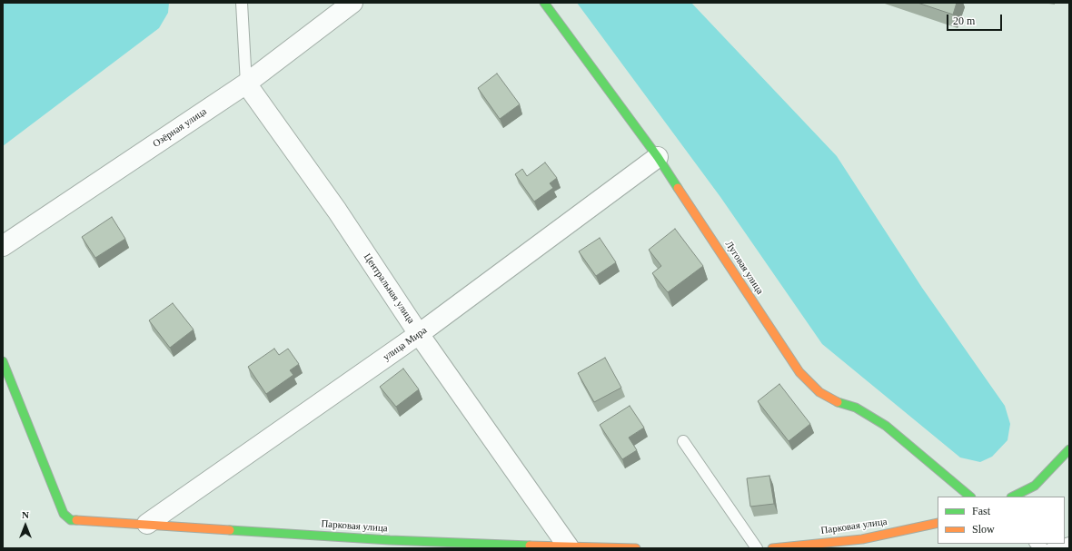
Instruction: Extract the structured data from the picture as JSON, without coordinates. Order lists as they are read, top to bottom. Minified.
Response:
{"streets":{"street":["Озёрная улица","Луговая улица","Центральная улица","улица Мира","Парковая улица"]},"crossings":[["Озёрная улица","Центральная улица"],["Луговая улица","улица Мира"],["Центральная улица","улица Мира"],["Центральная улица","Парковая улица"],["улица Мира","Парковая улица"]],"legend":["Fast","Slow"],"scale_bar":"20 m","north":"top"}
